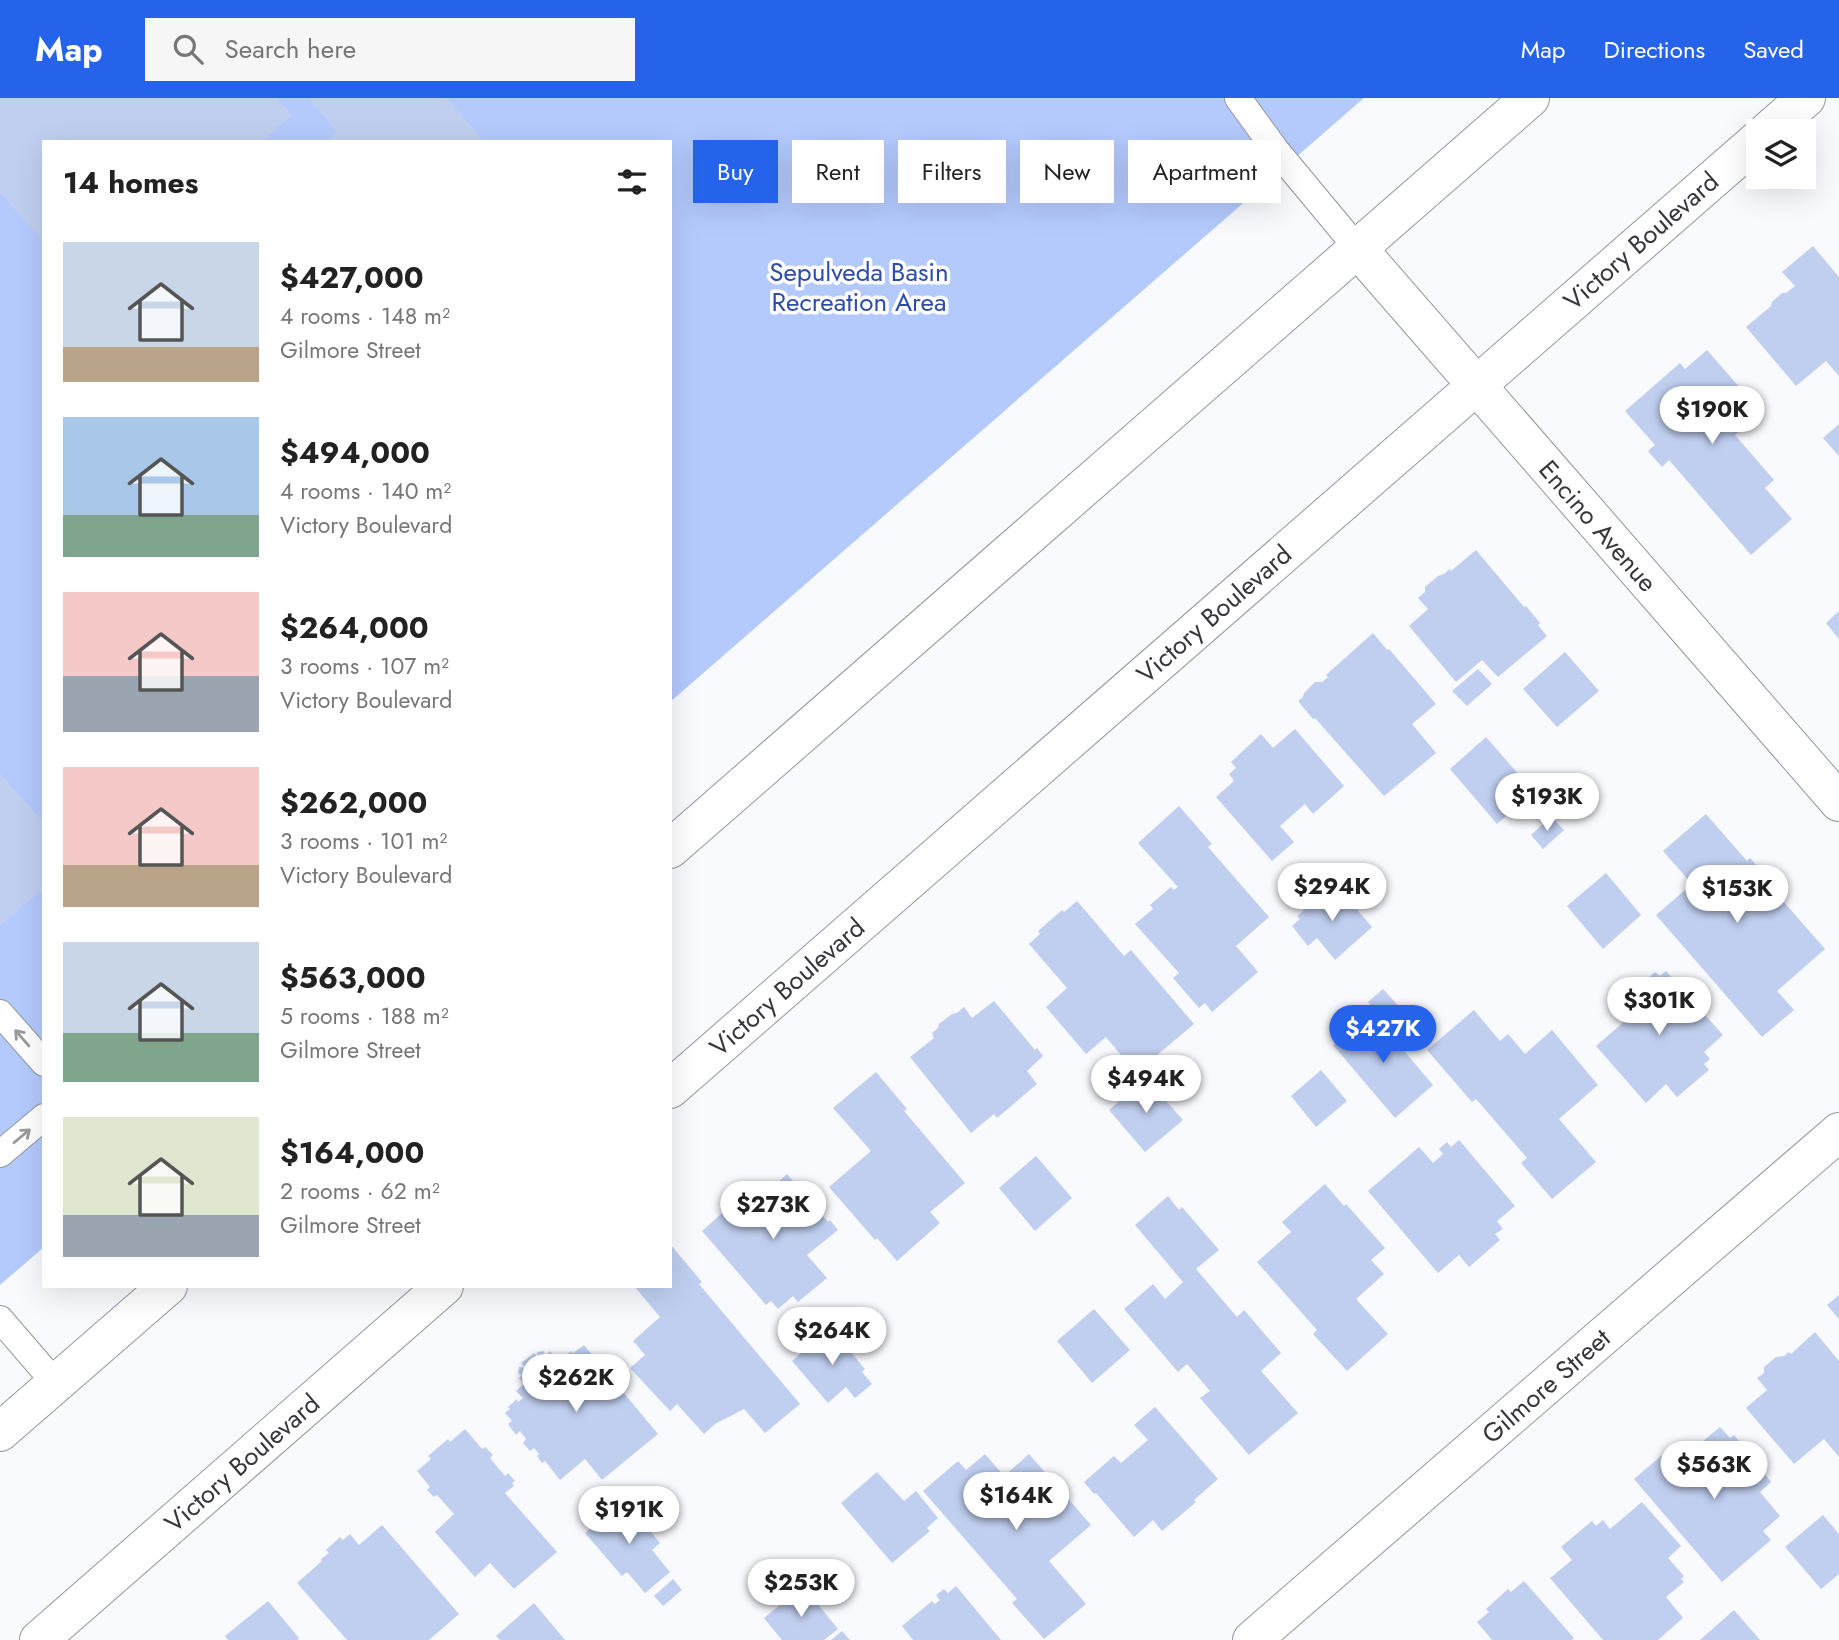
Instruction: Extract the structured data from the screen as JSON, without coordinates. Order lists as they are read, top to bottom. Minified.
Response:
{"streets":{"street":["Victory Boulevard","Encino Avenue","Gilmore Street"]},"crossings":[["Victory Boulevard","Encino Avenue"]],"parks":["Sepulveda Basin Recreation Area"],"page":{"header":"Map","search":"Search here","nav":["Map","Directions","Saved"],"chip":["Buy","Rent","Filters","New","Apartment"],"heading":"14 homes","list":[{"name":"$427,000","note":"4 rooms · 148 m² · Gilmore Street"},{"name":"$494,000","note":"4 rooms · 140 m² · Victory Boulevard"},{"name":"$264,000","note":"3 rooms · 107 m² · Victory Boulevard"},{"name":"$262,000","note":"3 rooms · 101 m² · Victory Boulevard"},{"name":"$563,000","note":"5 rooms · 188 m² · Gilmore Street"},{"name":"$164,000","note":"2 rooms · 62 m² · Gilmore Street"}],"price":["$190K","$193K","$294K","$153K","$301K","$427K","$494K","$273K","$264K","$262K","$563K","$164K","$191K","$253K"]}}
